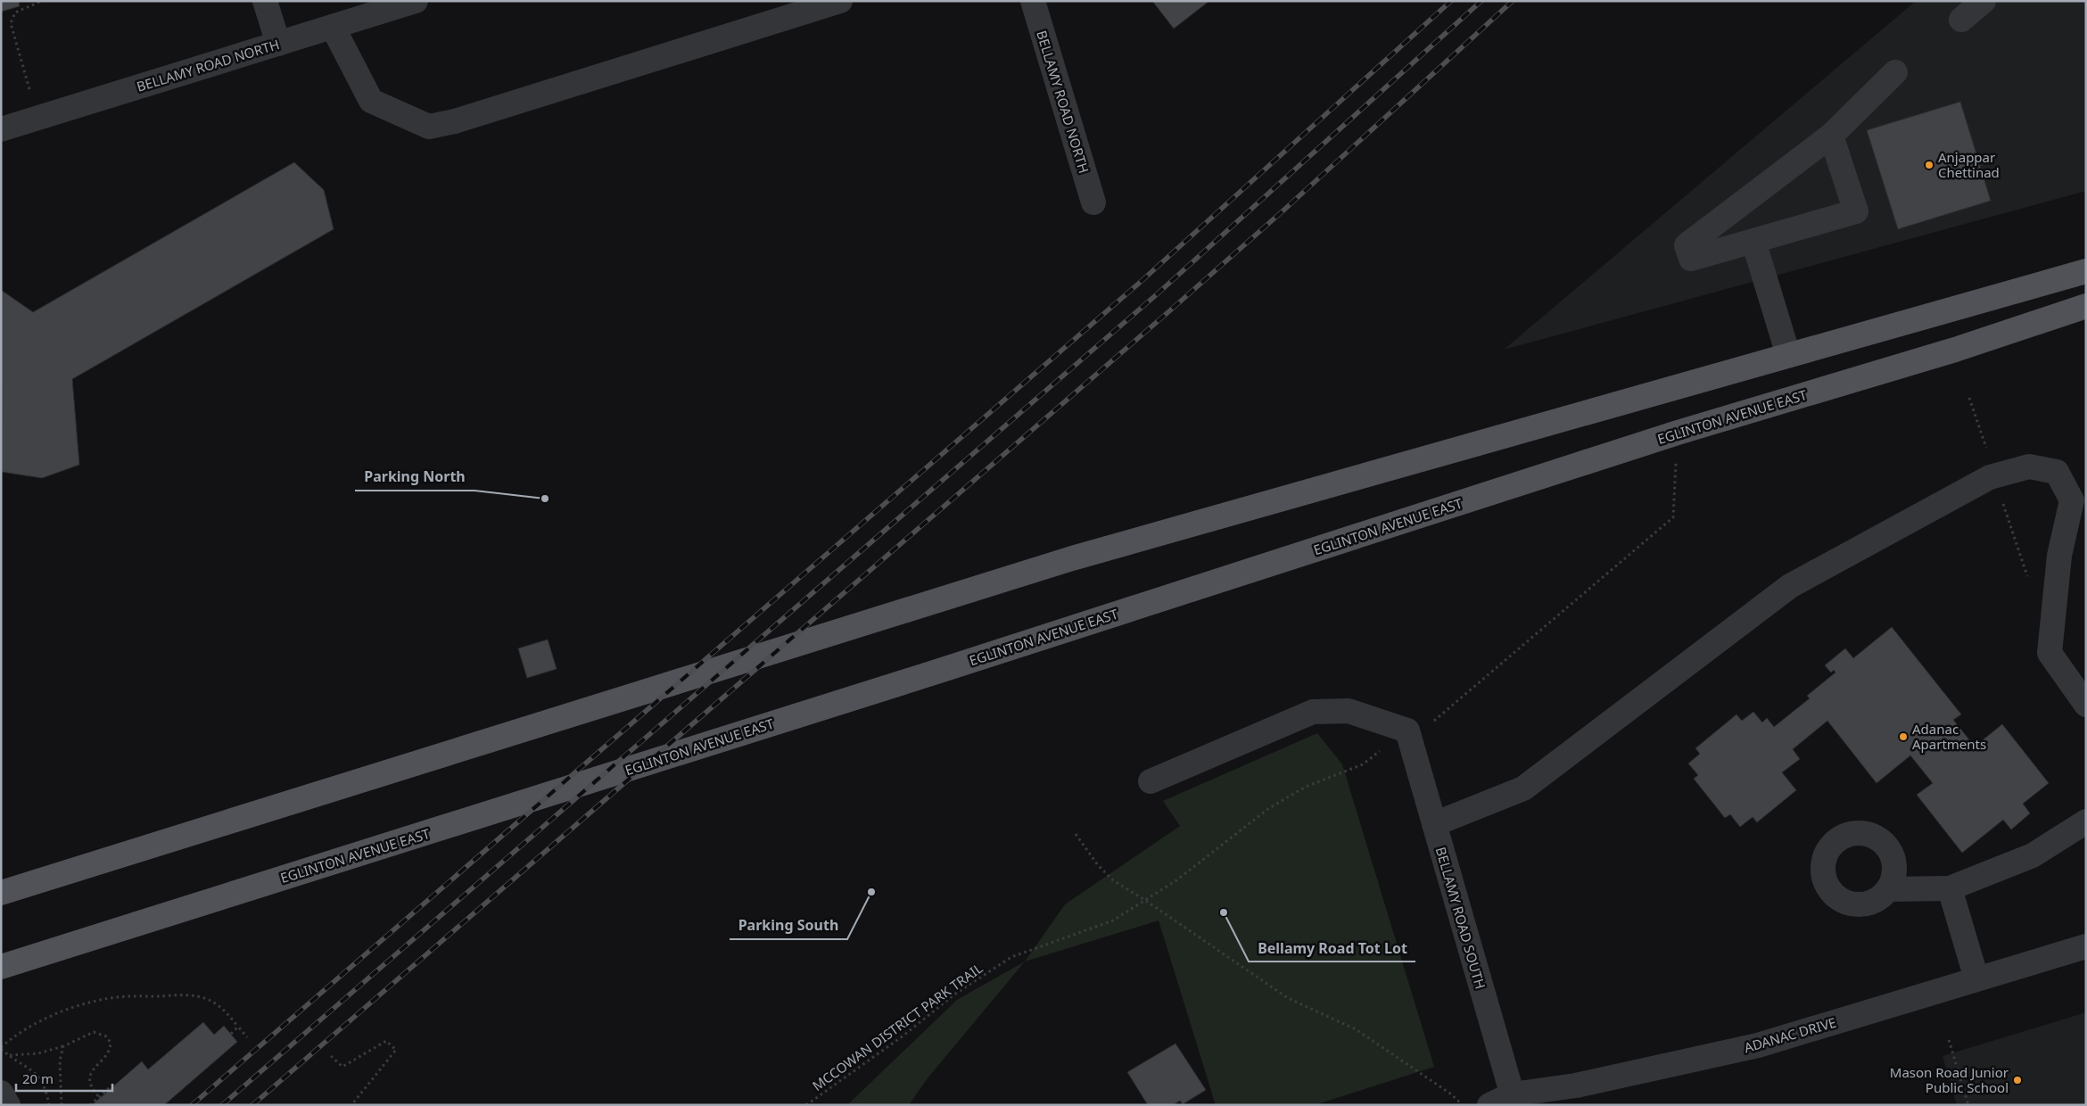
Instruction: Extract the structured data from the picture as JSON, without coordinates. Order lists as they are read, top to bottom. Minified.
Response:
{"streets":{"main road":["EGLINTON AVENUE EAST"],"street":["BELLAMY ROAD NORTH","BELLAMY ROAD SOUTH","ADANAC DRIVE"],"path":["MCCOWAN DISTRICT PARK TRAIL"]},"crossings":[["EGLINTON AVENUE EAST","MCCOWAN DISTRICT PARK TRAIL"],["BELLAMY ROAD SOUTH","MCCOWAN DISTRICT PARK TRAIL"],["BELLAMY ROAD SOUTH","ADANAC DRIVE"]],"places":["Anjappar Chettinad","Parking North","Adanac Apartments","Parking South","Bellamy Road Tot Lot","Mason Road Junior Public School"],"scale_bar":"20 m"}
